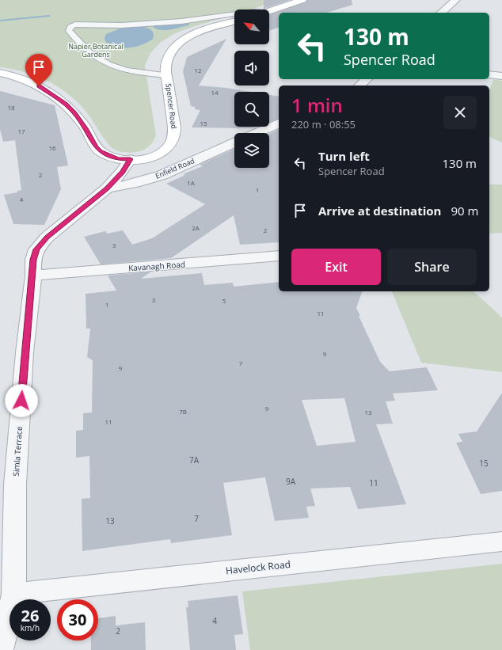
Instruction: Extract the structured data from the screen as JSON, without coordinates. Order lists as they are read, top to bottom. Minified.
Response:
{"streets":{"street":["Spencer Road","Enfield Road","Kavanagh Road","Simla Terrace","Havelock Road"]},"crossings":[["Spencer Road","Simla Terrace"],["Enfield Road","Simla Terrace"],["Kavanagh Road","Simla Terrace"],["Simla Terrace","Havelock Road"]],"parks":["Napier Botanical Gardens"],"house_numbers":["12","14","18","15","17","16","2","1A","1","4","2A","2","3","3","5","1","11","9","7","9","9","7B","13","11","7A","15","9A","11","7","13","4","2"],"north":"top left","page":{"turn":["130 m","Spencer Road"],"heading":["1 min","220 m · 08:55"],"list":[{"name":"Turn left","note":"Spencer Road","value":"130 m"},{"name":"Arrive at destination","value":"90 m"}],"buttons":["Exit","Share"],"speed":"26 km/h","limit":"30"}}
